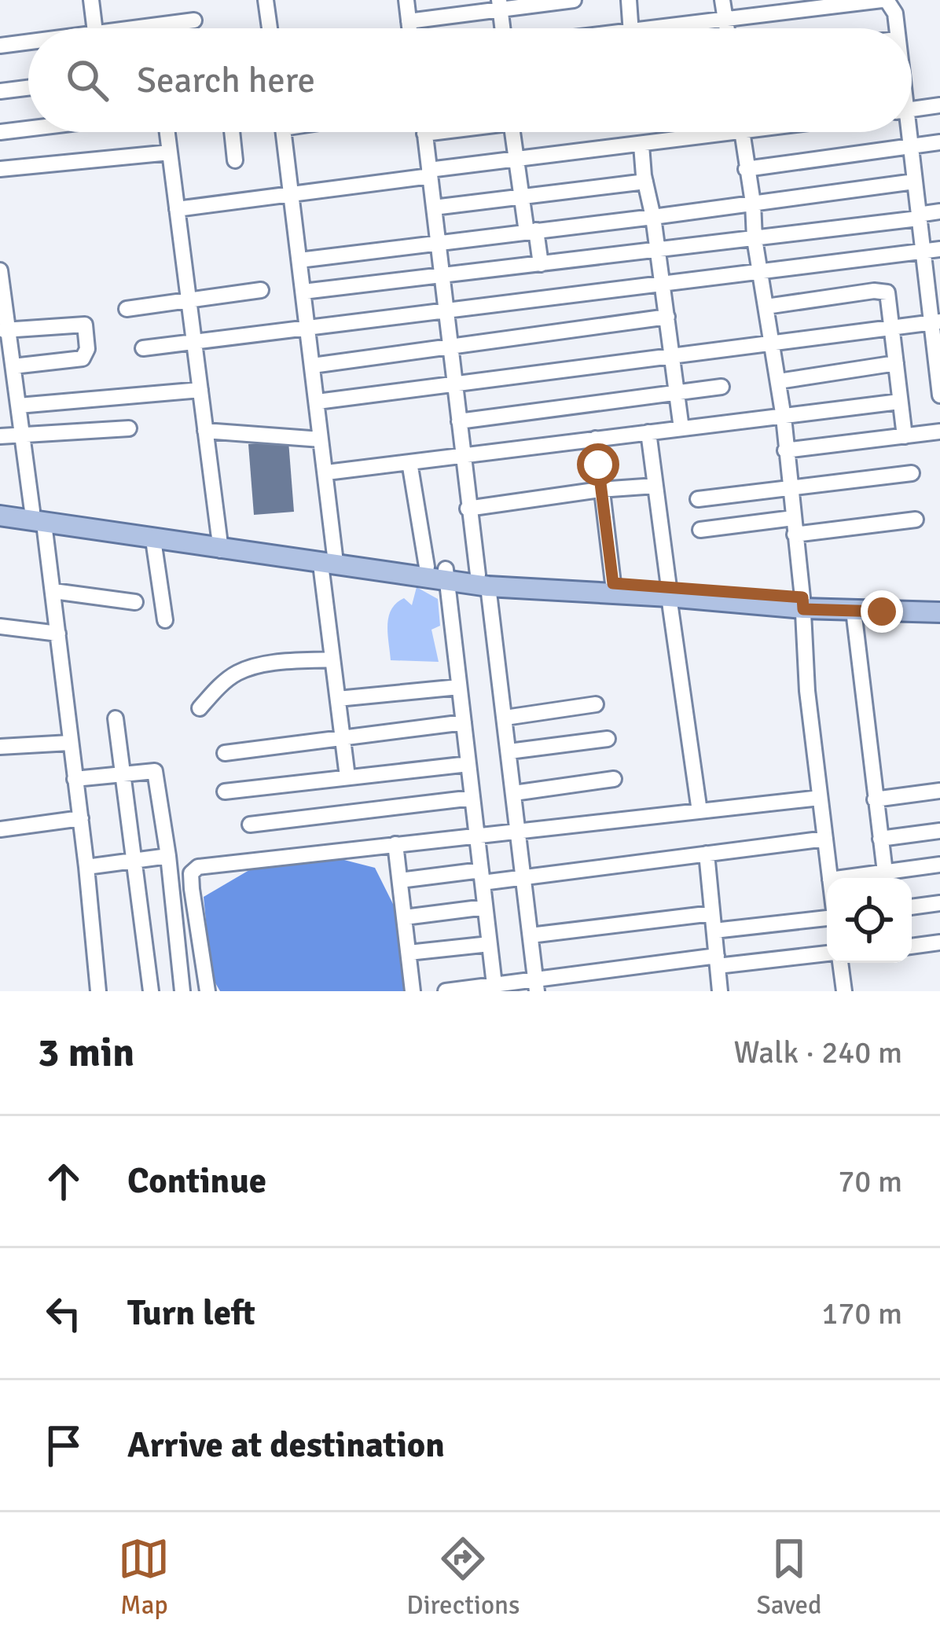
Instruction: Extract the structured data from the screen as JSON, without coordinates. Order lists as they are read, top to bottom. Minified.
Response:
{"page":{"search":"Search here","heading":["3 min","Walk · 240 m"],"list":[["Continue","70 m"],["Turn left","170 m"],"Arrive at destination"],"nav":["Map","Directions","Saved"]}}
